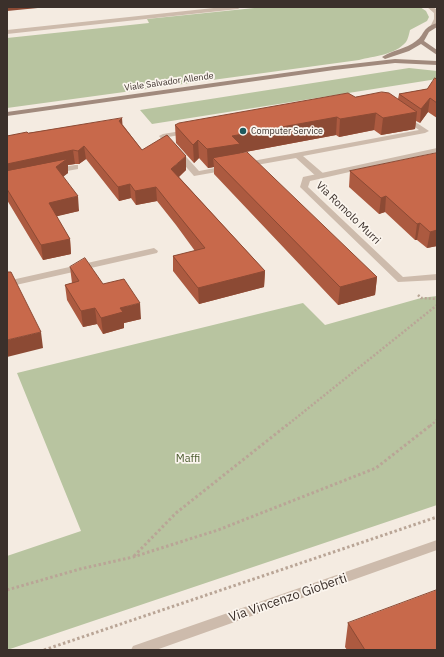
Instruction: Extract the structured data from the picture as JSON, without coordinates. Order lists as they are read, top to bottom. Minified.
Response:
{"streets":{"main road":["Viale Salvador Allende"],"street":["Via Romolo Murri","Via Vincenzo Gioberti"]},"parks":["Maffi"],"places":["Computer Service"]}
